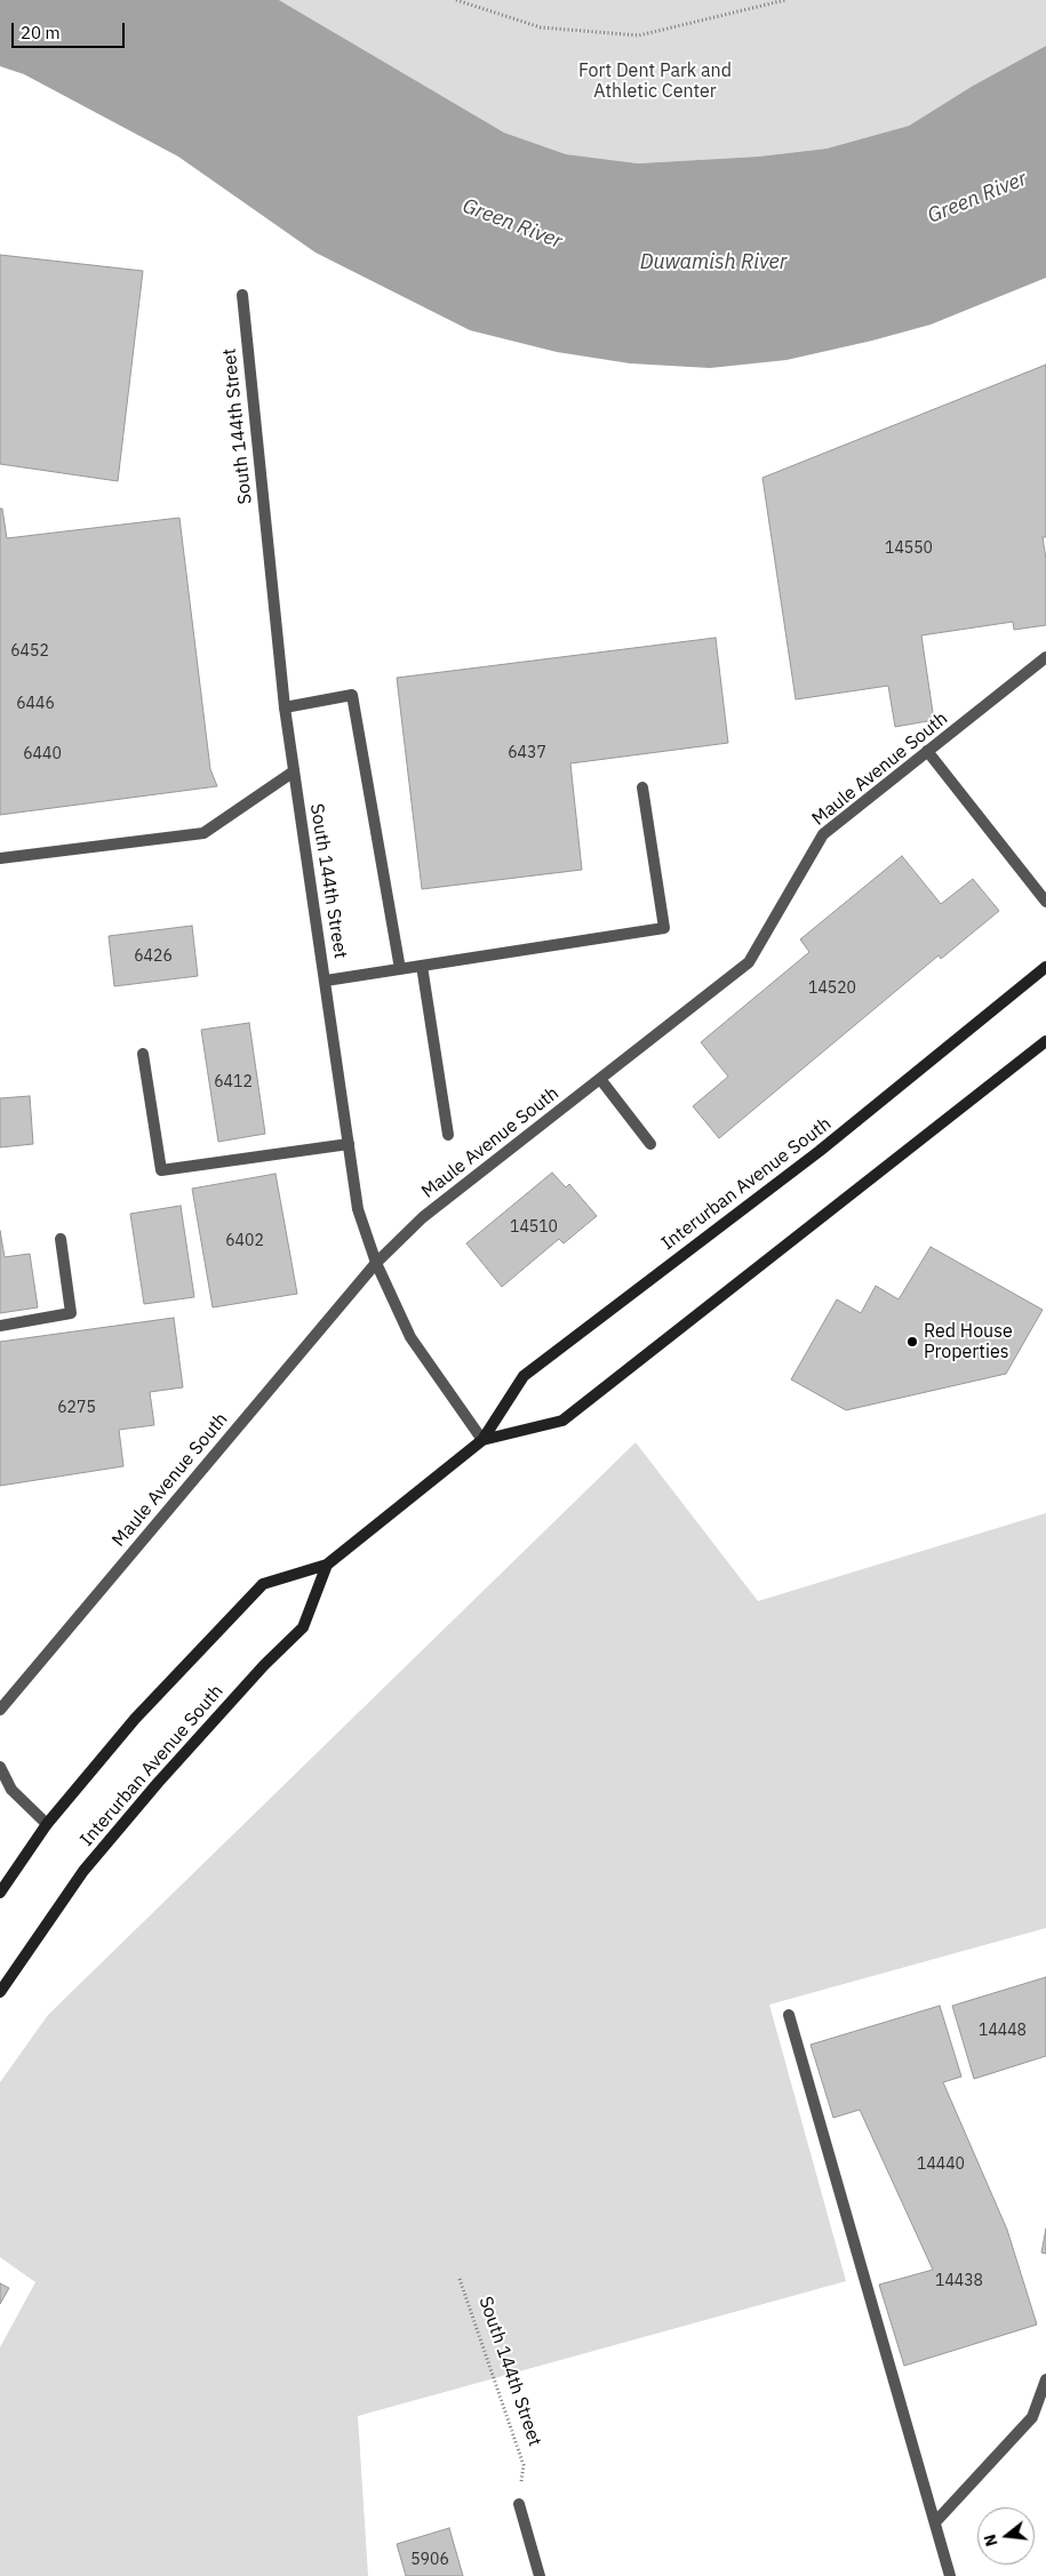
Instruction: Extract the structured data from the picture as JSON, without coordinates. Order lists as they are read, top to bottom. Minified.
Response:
{"streets":{"main road":["Interurban Avenue South"],"street":["South 144th Street","Maule Avenue South"]},"crossings":[["South 144th Street","Maule Avenue South"],["South 144th Street","Interurban Avenue South"]],"water":["Green River","Duwamish River"],"parks":["Fort Dent Park and Athletic Center"],"places":["Red House Properties"],"house_numbers":["14550","6452","6446","6437","6440","6426","14520","6412","14510","6402","6275","14448","14440","14438","5906"],"scale_bar":"20 m","north":"left"}
